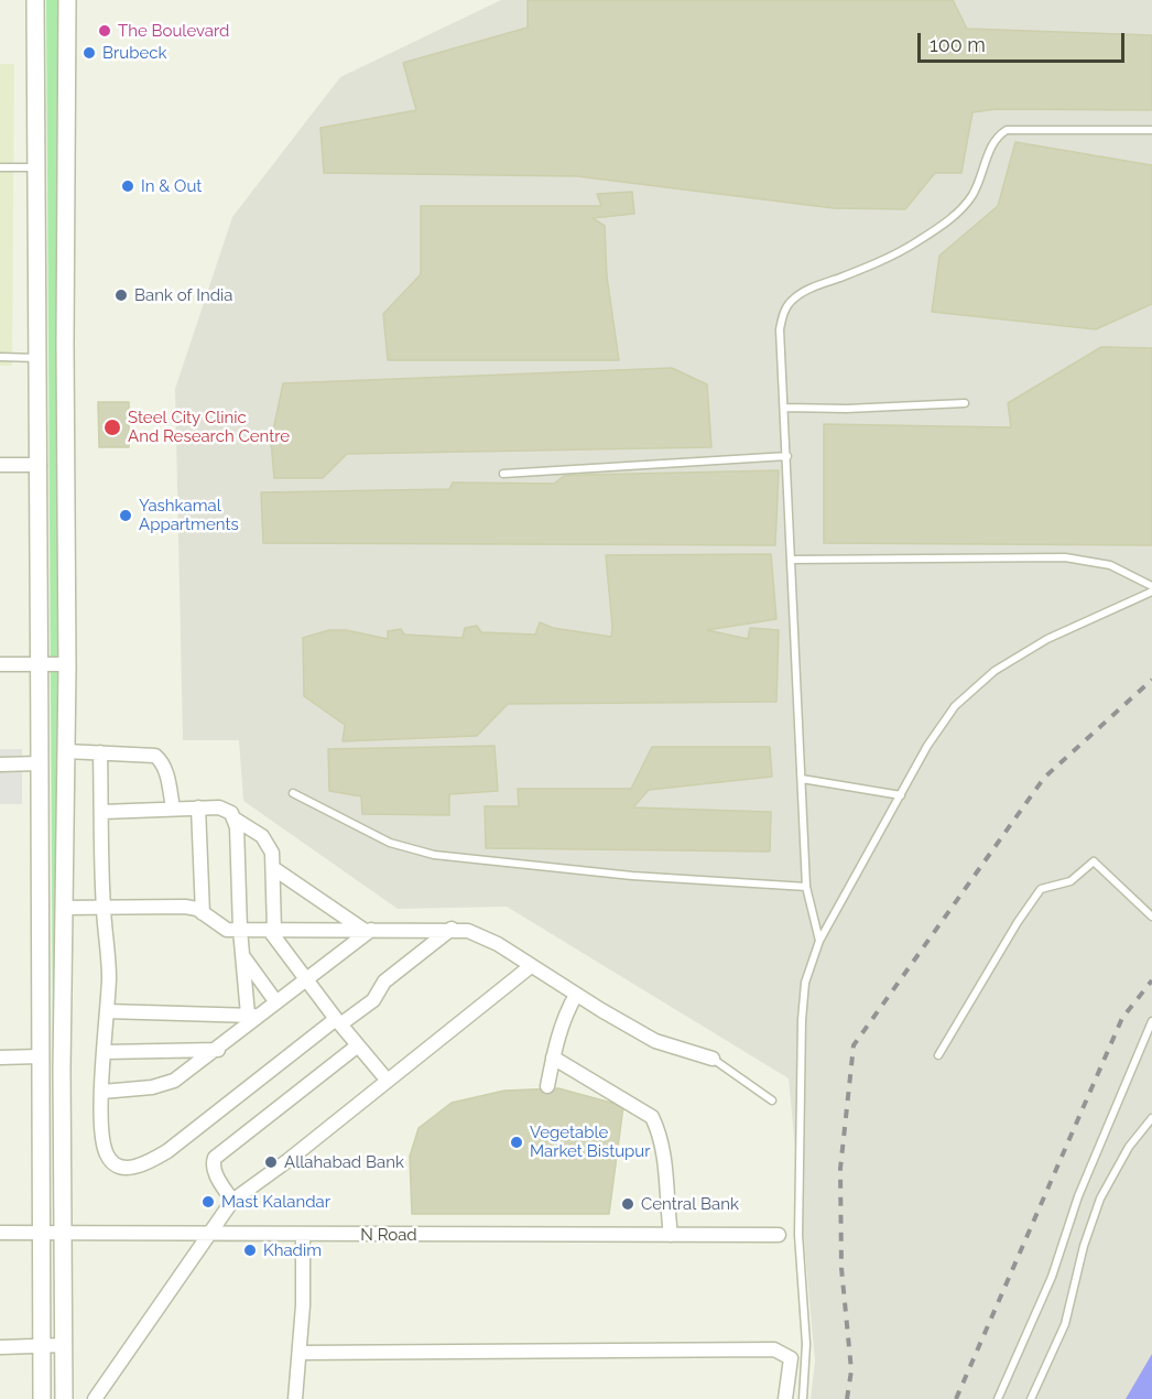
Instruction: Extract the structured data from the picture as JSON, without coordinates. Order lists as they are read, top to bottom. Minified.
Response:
{"streets":{"street":["N Road"]},"places":["The Boulevard","Brubeck","In & Out","Bank of India","Steel City Clinic And Research Centre","Yashkamal Appartments","Vegetable Market Bistupur","Allahabad Bank","Mast Kalandar","Central Bank","Khadim"],"scale_bar":"100 m"}
